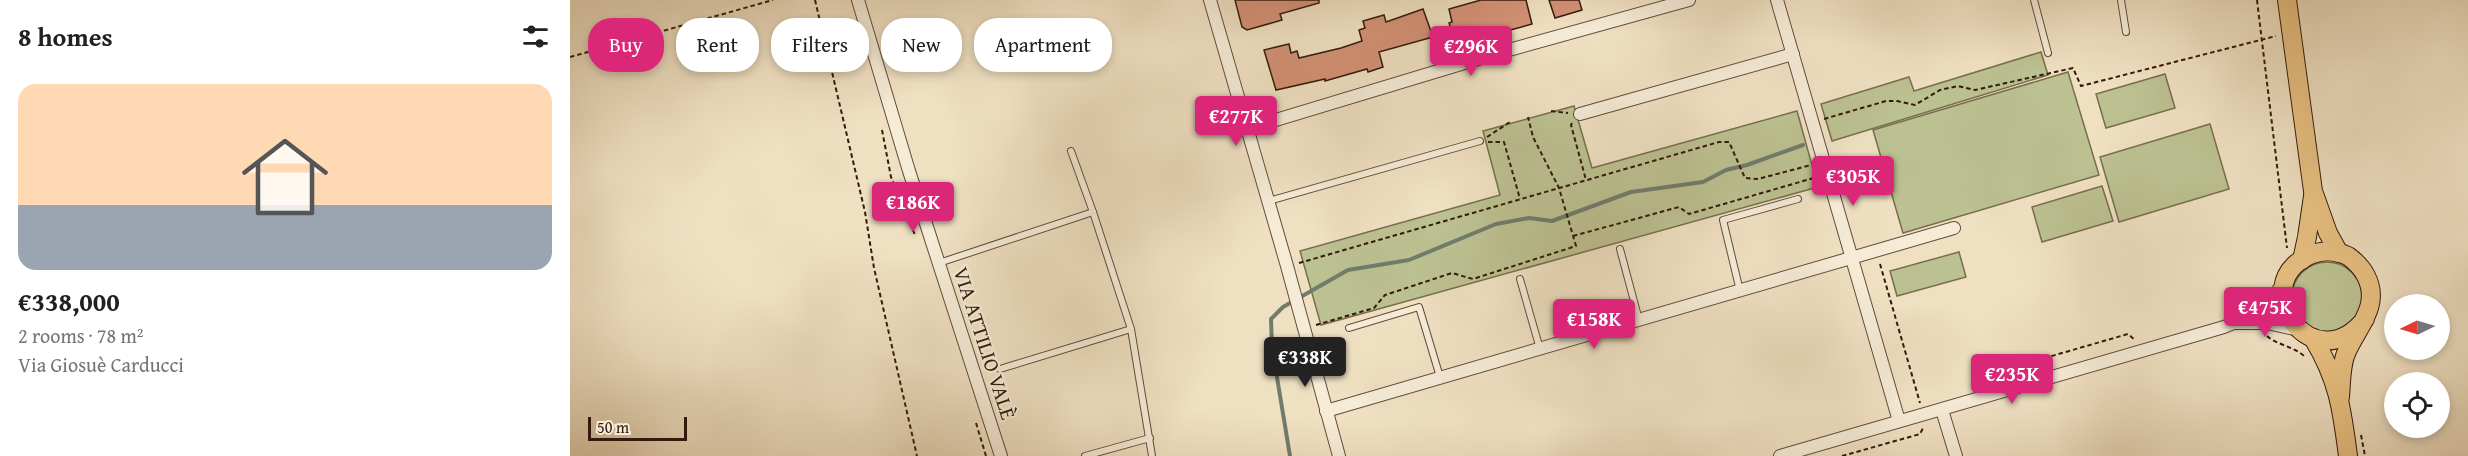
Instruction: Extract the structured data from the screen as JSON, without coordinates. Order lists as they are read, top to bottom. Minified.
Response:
{"streets":{"street":["VIA ATTILIO VALÈ"]},"scale_bar":"50 m","north":"left","page":{"heading":"8 homes","chip":["Buy","Rent","Filters","New","Apartment"],"price":["€296K","€277K","€305K","€186K","€475K","€158K","€338K","€235K"],"list":[{"name":"€338,000","note":"2 rooms · 78 m² · Via Giosuè Carducci"}],"scale":"50 m"}}
